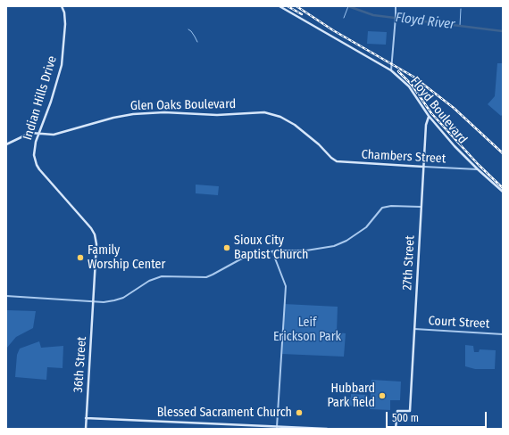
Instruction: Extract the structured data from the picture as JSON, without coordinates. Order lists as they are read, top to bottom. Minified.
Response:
{"streets":{"main road":["Indian Hills Drive","Glen Oaks Boulevard","Floyd Boulevard","Chambers Street","27th Street","36th Street"],"street":["Court Street"]},"crossings":[["Indian Hills Drive","Glen Oaks Boulevard"],["Indian Hills Drive","36th Street"],["Glen Oaks Boulevard","Chambers Street"],["Floyd Boulevard","Chambers Street"],["Floyd Boulevard","27th Street"],["Chambers Street","27th Street"],["27th Street","Court Street"]],"water":["Floyd River"],"parks":["Leif Erickson Park"],"places":["Sioux City Baptist Church","Family Worship Center","Hubbard Park field","Blessed Sacrament Church"],"scale_bar":"500 m"}
